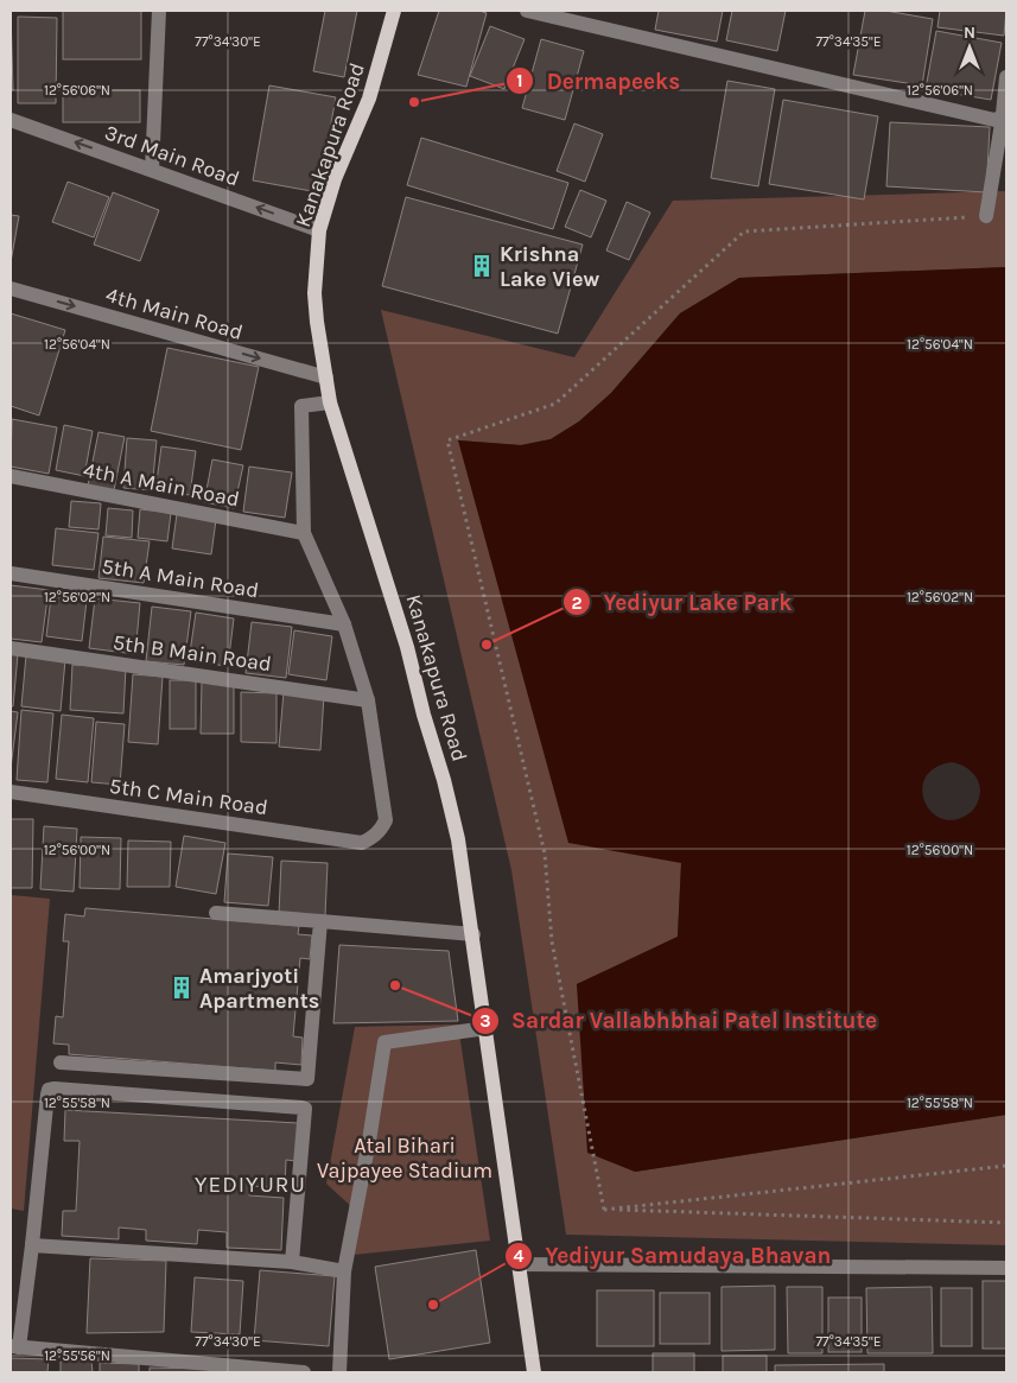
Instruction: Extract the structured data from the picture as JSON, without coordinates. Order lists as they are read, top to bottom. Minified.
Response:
{"streets":{"main road":["Kanakapura Road"],"street":["3rd Main Road","4th Main Road","4th A Main Road","5th A Main Road","5th B Main Road","5th C Main Road"]},"crossings":[["Kanakapura Road","3rd Main Road"],["Kanakapura Road","4th Main Road"],["5th B Main Road","5th C Main Road"]],"one_way":["3rd Main Road","4th Main Road"],"districts":["YEDIYURU"],"parks":["Atal Bihari Vajpayee Stadium"],"places":{"other":["Dermapeeks","Yediyur Lake Park","Sardar Vallabhbhai Patel Institute","Yediyur Samudaya Bhavan"],"building":["Krishna Lake View","Amarjyoti Apartments"]},"north":"top","coordinates":["77°34'30\"E","77°34'35\"E","12°56'06\"N","12°56'04\"N","12°56'02\"N","12°56'00\"N","12°55'58\"N","12°55'56\"N"]}
